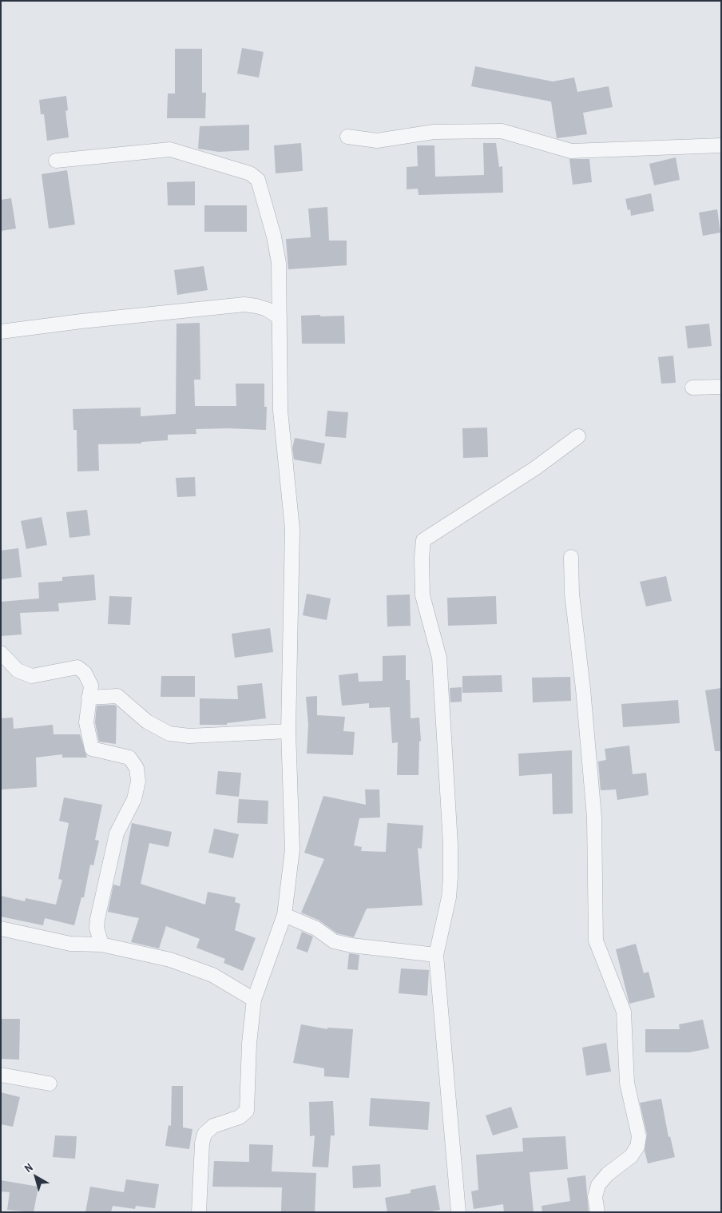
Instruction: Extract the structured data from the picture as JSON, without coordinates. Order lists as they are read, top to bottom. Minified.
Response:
{"north":"top left"}
